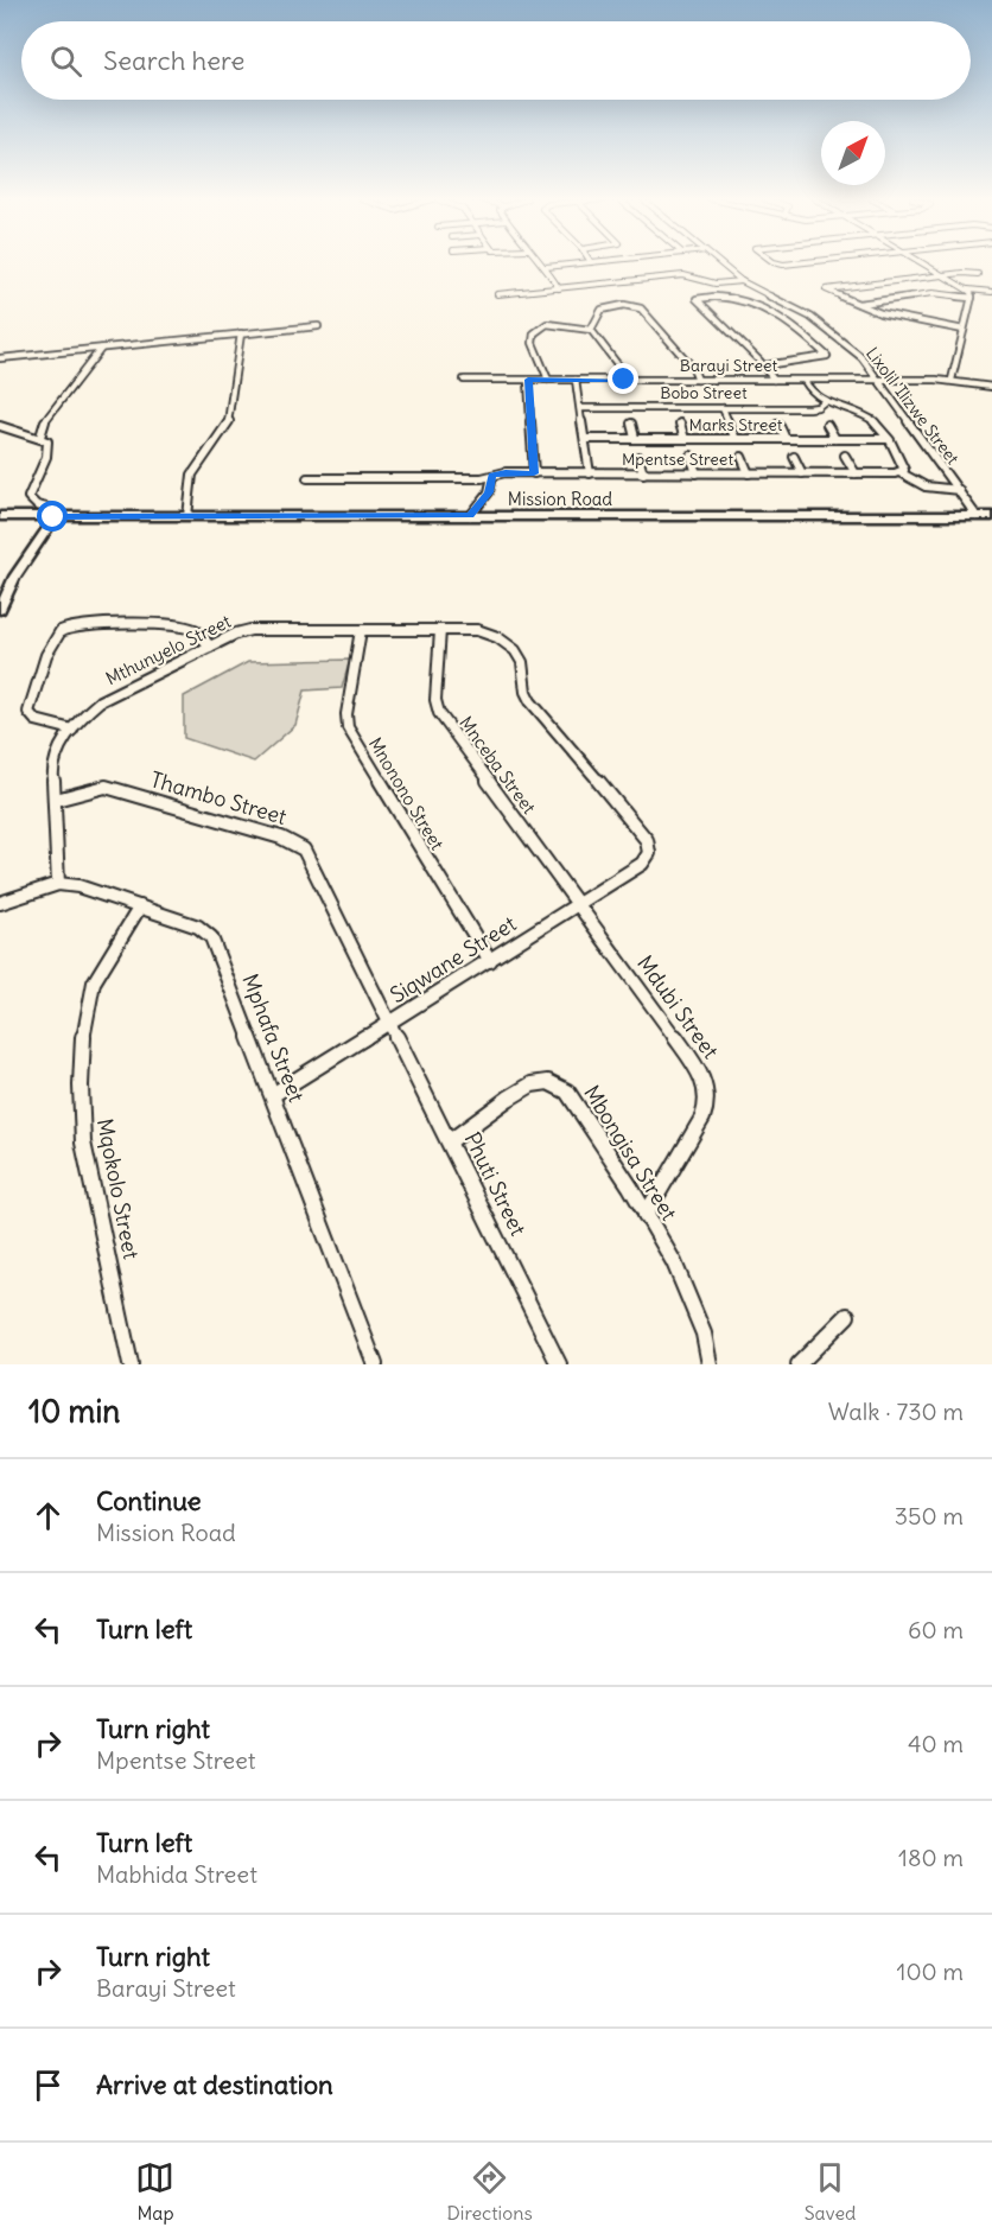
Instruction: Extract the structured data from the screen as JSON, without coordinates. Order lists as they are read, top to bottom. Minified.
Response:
{"streets":{"street":["Barayi Street","Bobo Street","Lixolil 'Ilizwe Street","Marks Street","Mpentse Street","Mission Road","Mthunyelo Street","Mnceba Street","Mnonono Street","Thambo Street","Siqwane Street","Mdubi Street","Mphafa Street","Mbongisa Street","Phuti Street","Mqokolo Street"]},"crossings":[["Barayi Street","Lixolil 'Ilizwe Street"],["Lixolil 'Ilizwe Street","Mission Road"],["Mthunyelo Street","Mnceba Street"],["Mthunyelo Street","Mnonono Street"],["Mthunyelo Street","Thambo Street"],["Mthunyelo Street","Siqwane Street"],["Mthunyelo Street","Mphafa Street"],["Mnceba Street","Siqwane Street"],["Mnceba Street","Mdubi Street"],["Mnonono Street","Siqwane Street"],["Thambo Street","Siqwane Street"],["Thambo Street","Phuti Street"],["Siqwane Street","Mdubi Street"],["Siqwane Street","Mphafa Street"],["Siqwane Street","Phuti Street"],["Mdubi Street","Mbongisa Street"],["Mphafa Street","Mqokolo Street"],["Mbongisa Street","Phuti Street"]],"north":"top right","page":{"search":"Search here","heading":["10 min","Walk · 730 m"],"list":[["Continue","Mission Road","350 m"],["Turn left","60 m"],["Turn right","Mpentse Street","40 m"],["Turn left","Mabhida Street","180 m"],["Turn right","Barayi Street","100 m"],"Arrive at destination"],"nav":["Map","Directions","Saved"]}}
